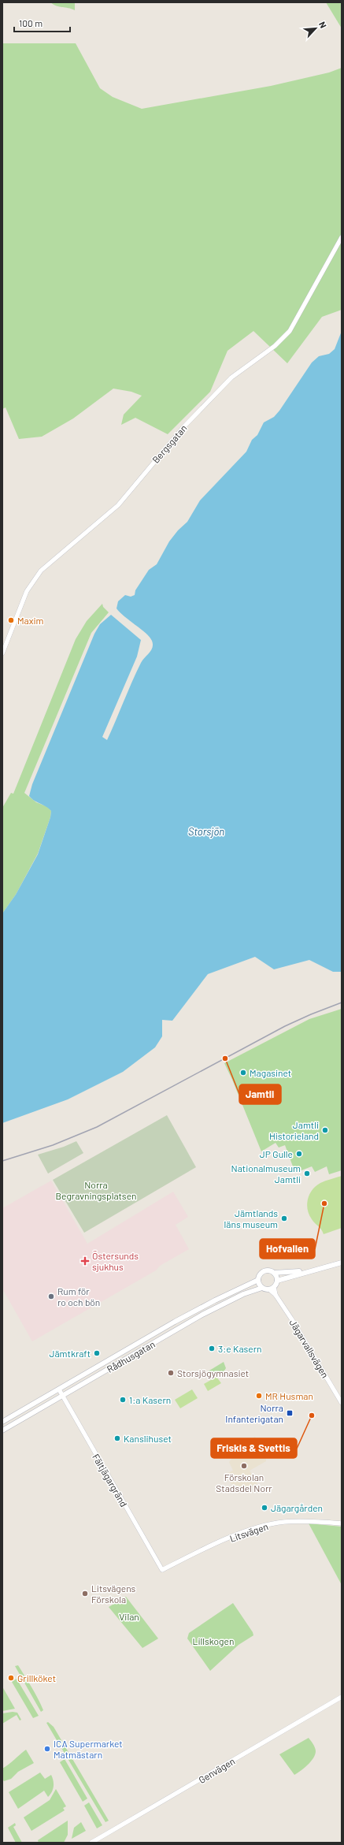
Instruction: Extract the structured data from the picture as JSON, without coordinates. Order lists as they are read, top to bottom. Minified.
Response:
{"streets":{"main road":["Rådhusgatan"],"street":["Bergsgatan","Jägarvallsvägen","Fältjägargränd","Litsvägen","Genvägen"]},"crossings":[["Jägarvallsvägen","Rådhusgatan"],["Rådhusgatan","Fältjägargränd"],["Fältjägargränd","Litsvägen"]],"water":["Storsjön"],"parks":["Norra Begravningsplatsen","Vilan","Lillskogen"],"places":{"other":["Maxim","Jamtli","Magasinet","Jamtli Historieland","JP Gulle","Nationalmuseum Jamtli","Hofvallen","Jämtlands läns museum","Rum för ro och bön","3:e Kasern","Jämtkraft","Storsjögymnasiet","MR Husman","1:a Kasern","Friskis & Svettis","Kanslihuset","Förskolan Stadsdel Norr","Jägargården","Litsvägens Förskola","Grillköket","ICA Supermarket Matmästarn"],"health":["Östersunds sjukhus"],"transit":["Norra Infanterigatan"]},"scale_bar":"100 m","north":"top right"}
